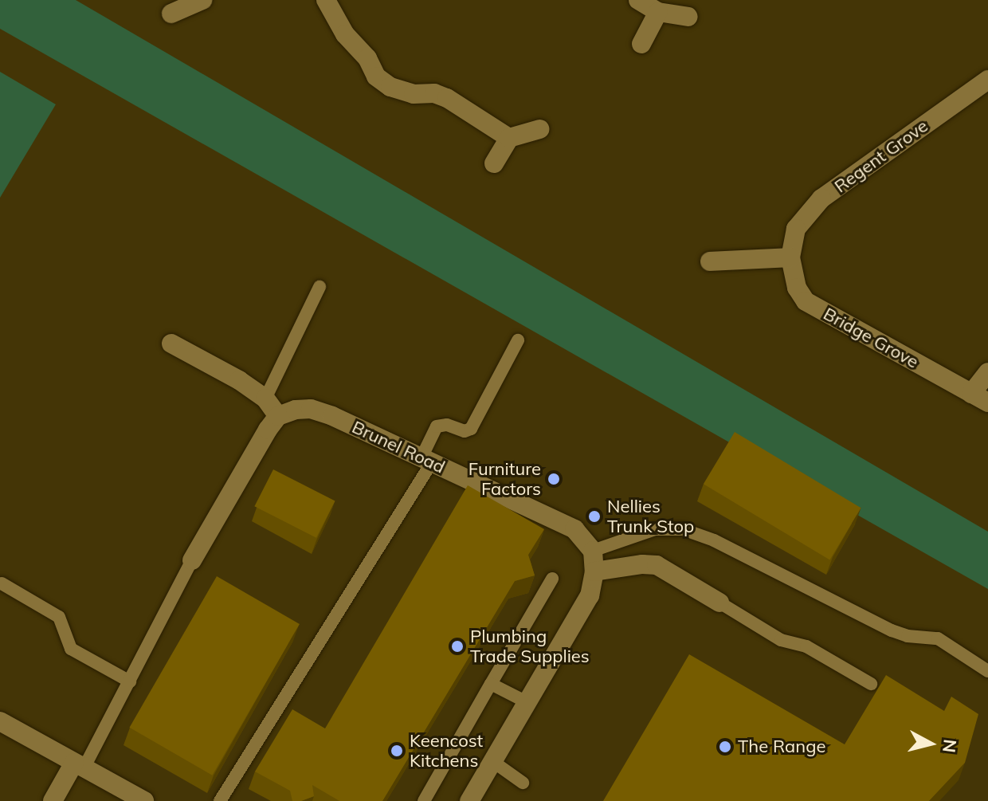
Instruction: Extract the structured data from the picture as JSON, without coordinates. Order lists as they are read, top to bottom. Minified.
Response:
{"streets":{"street":["Regent Grove","Bridge Grove","Brunel Road"]},"crossings":[["Regent Grove","Bridge Grove"]],"places":["Furniture Factors","Nellies Trunk Stop","Plumbing Trade Supplies","The Range","Keencost Kitchens"],"north":"right"}
